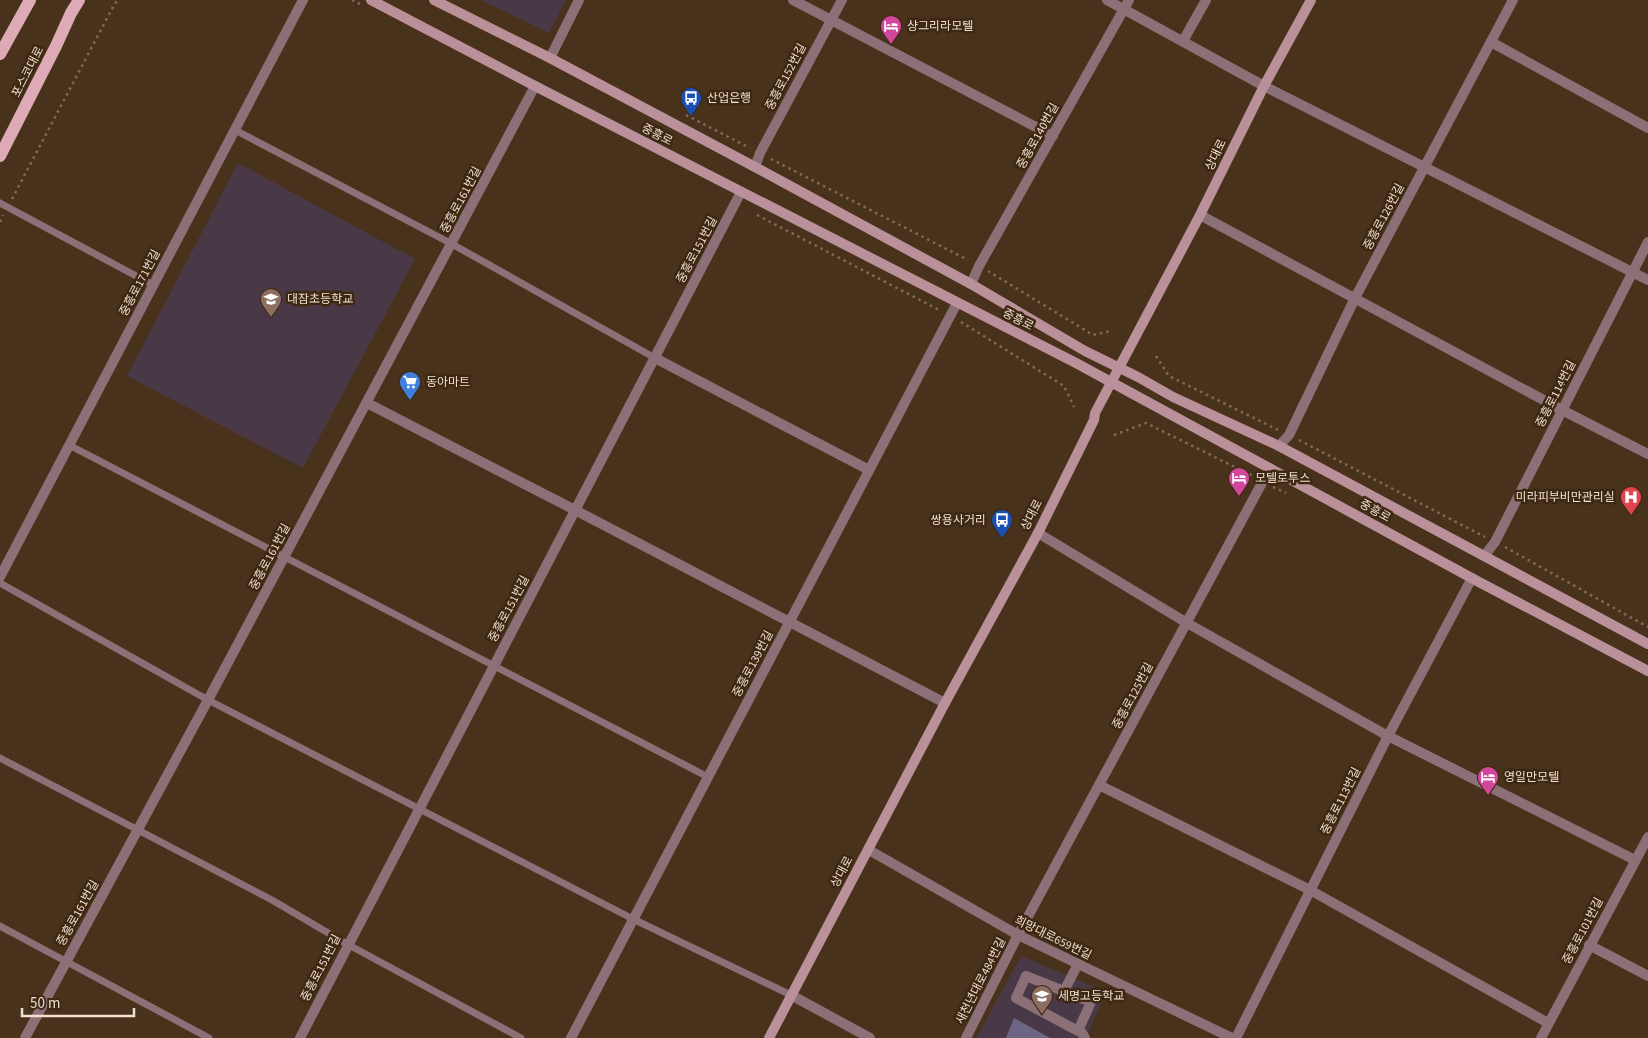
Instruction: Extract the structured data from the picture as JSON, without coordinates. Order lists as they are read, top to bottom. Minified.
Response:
{"streets":{"main road":["포스코대로","중흥로","상대로"],"street":["중흥로152번길","중흥로140번길","중흥로161번길","중흥로126번길","중흥로151번길","중흥로171번길","중흥로114번길","중흥로139번길","중흥로125번길","중흥로113번길","중흥로101번길","희망대로659번길","새천년대로484번길"]},"crossings":[["중흥로152번길","중흥로"],["중흥로","중흥로140번길"],["중흥로","상대로"],["중흥로","중흥로161번길"],["중흥로","중흥로126번길"],["중흥로","중흥로151번길"],["중흥로","중흥로114번길"],["중흥로","중흥로139번길"],["중흥로","중흥로125번길"],["중흥로","중흥로113번길"],["상대로","희망대로659번길"],["중흥로125번길","희망대로659번길"],["중흥로125번길","새천년대로484번길"],["희망대로659번길","새천년대로484번길"]],"places":{"hotel":["샹그리라모텔","모텔로투스","영일만모텔"],"bus stop":["산업은행","쌍용사거리"],"school or university":["대잠초등학교","세명고등학교"],"supermarket":["동아마트"],"hospital":["미라피부비만관리실"]},"scale_bar":"50 m"}
